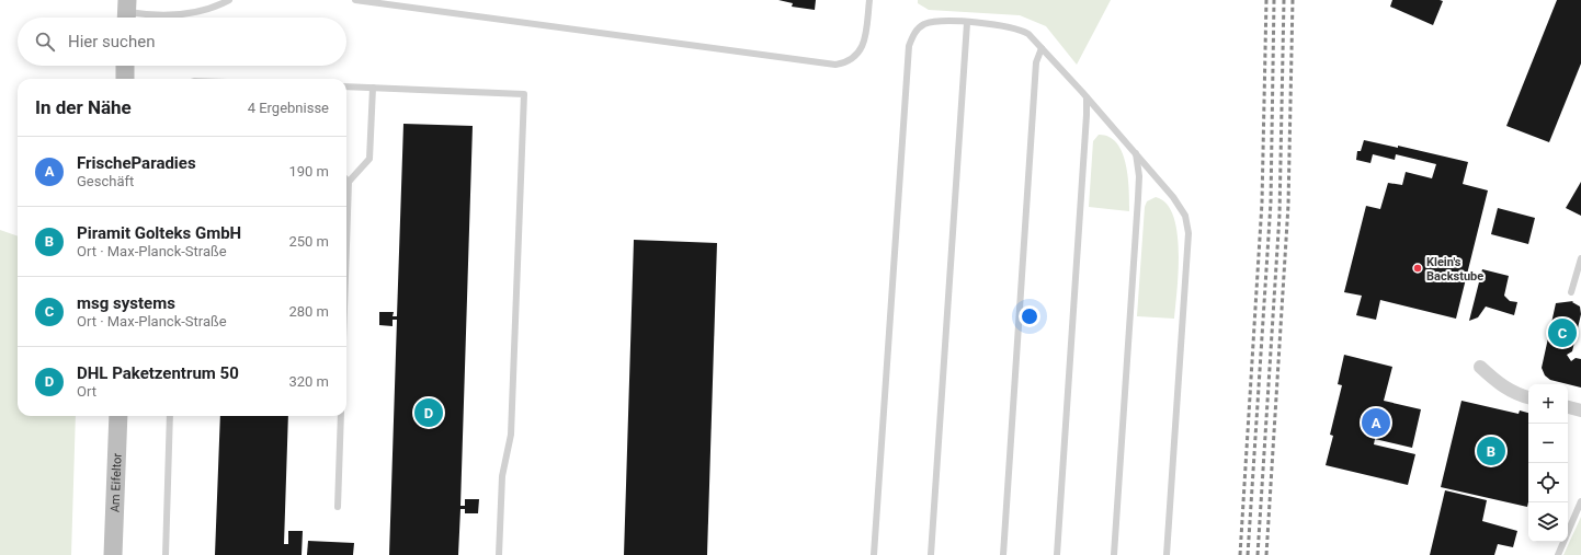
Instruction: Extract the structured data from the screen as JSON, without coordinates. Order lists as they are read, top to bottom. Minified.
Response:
{"streets":{"main road":["Am Eifeltor"]},"places":["Klein's Backstube"],"page":{"search":"Hier suchen","heading":["In der Nähe","4 Ergebnisse"],"list":[{"mark":"A","name":"FrischeParadies","note":"Geschäft","value":"190 m"},{"mark":"B","name":"Piramit Golteks GmbH","note":"Ort · Max-Planck-Straße","value":"250 m"},{"mark":"C","name":"msg systems","note":"Ort · Max-Planck-Straße","value":"280 m"},{"mark":"D","name":"DHL Paketzentrum 50","note":"Ort","value":"320 m"}],"pins":["C","D","A","B"],"map_buttons":["+","−"]}}
